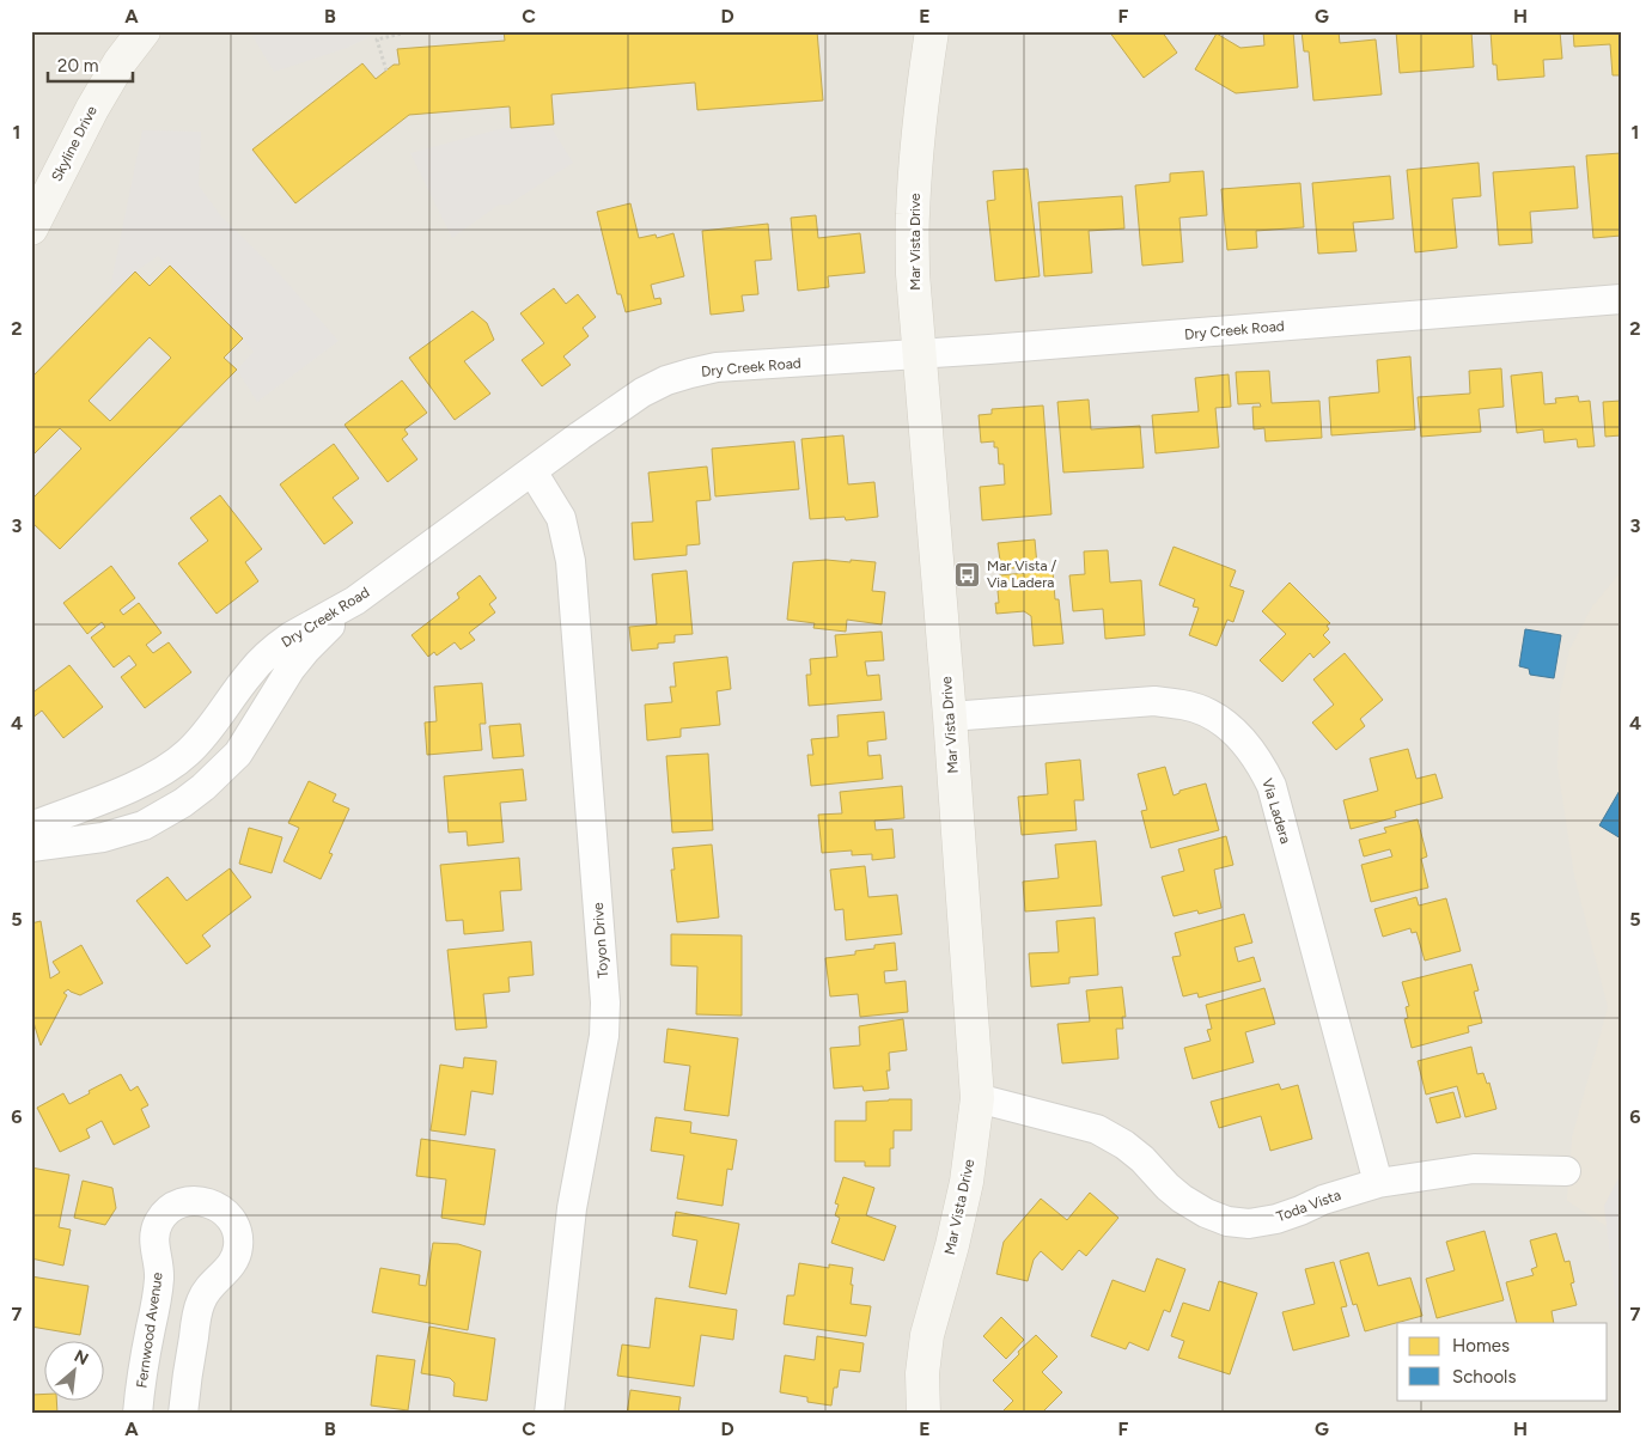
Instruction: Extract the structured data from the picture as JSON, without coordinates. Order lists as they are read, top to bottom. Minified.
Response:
{"streets":{"street":["Skyline Drive","Mar Vista Drive","Dry Creek Road","Via Ladera","Toyon Drive","Toda Vista","Fernwood Avenue"]},"crossings":[["Mar Vista Drive","Dry Creek Road"],["Mar Vista Drive","Via Ladera"],["Mar Vista Drive","Toda Vista"],["Dry Creek Road","Toyon Drive"],["Via Ladera","Toda Vista"]],"places":{"bus stop":["Mar Vista / Via Ladera"]},"legend":["Homes","Schools"],"scale_bar":"20 m","north":"top right","grid":{"columns":["A","B","C","D","E","F","G","H"],"rows":["1","2","3","4","5","6","7"]}}
